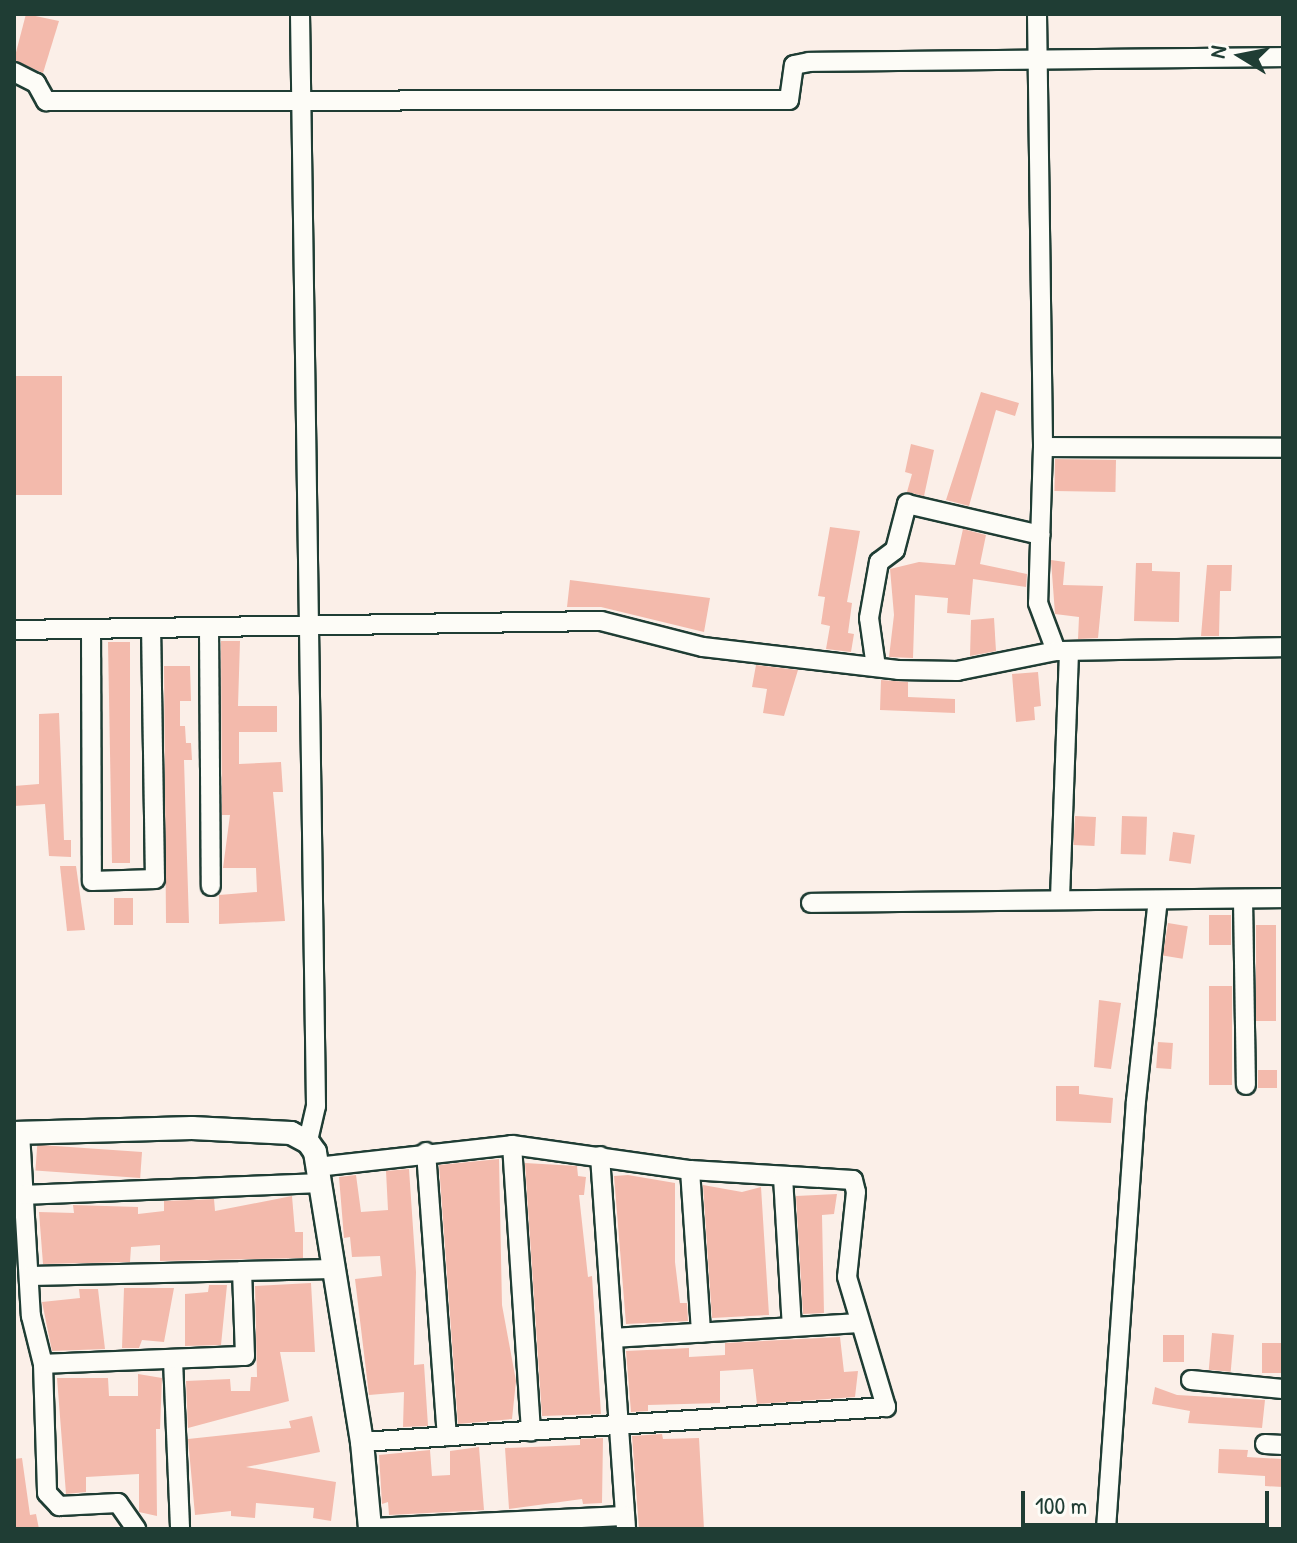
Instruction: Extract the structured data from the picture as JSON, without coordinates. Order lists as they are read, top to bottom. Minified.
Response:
{"scale_bar":"100 m","north":"left"}
